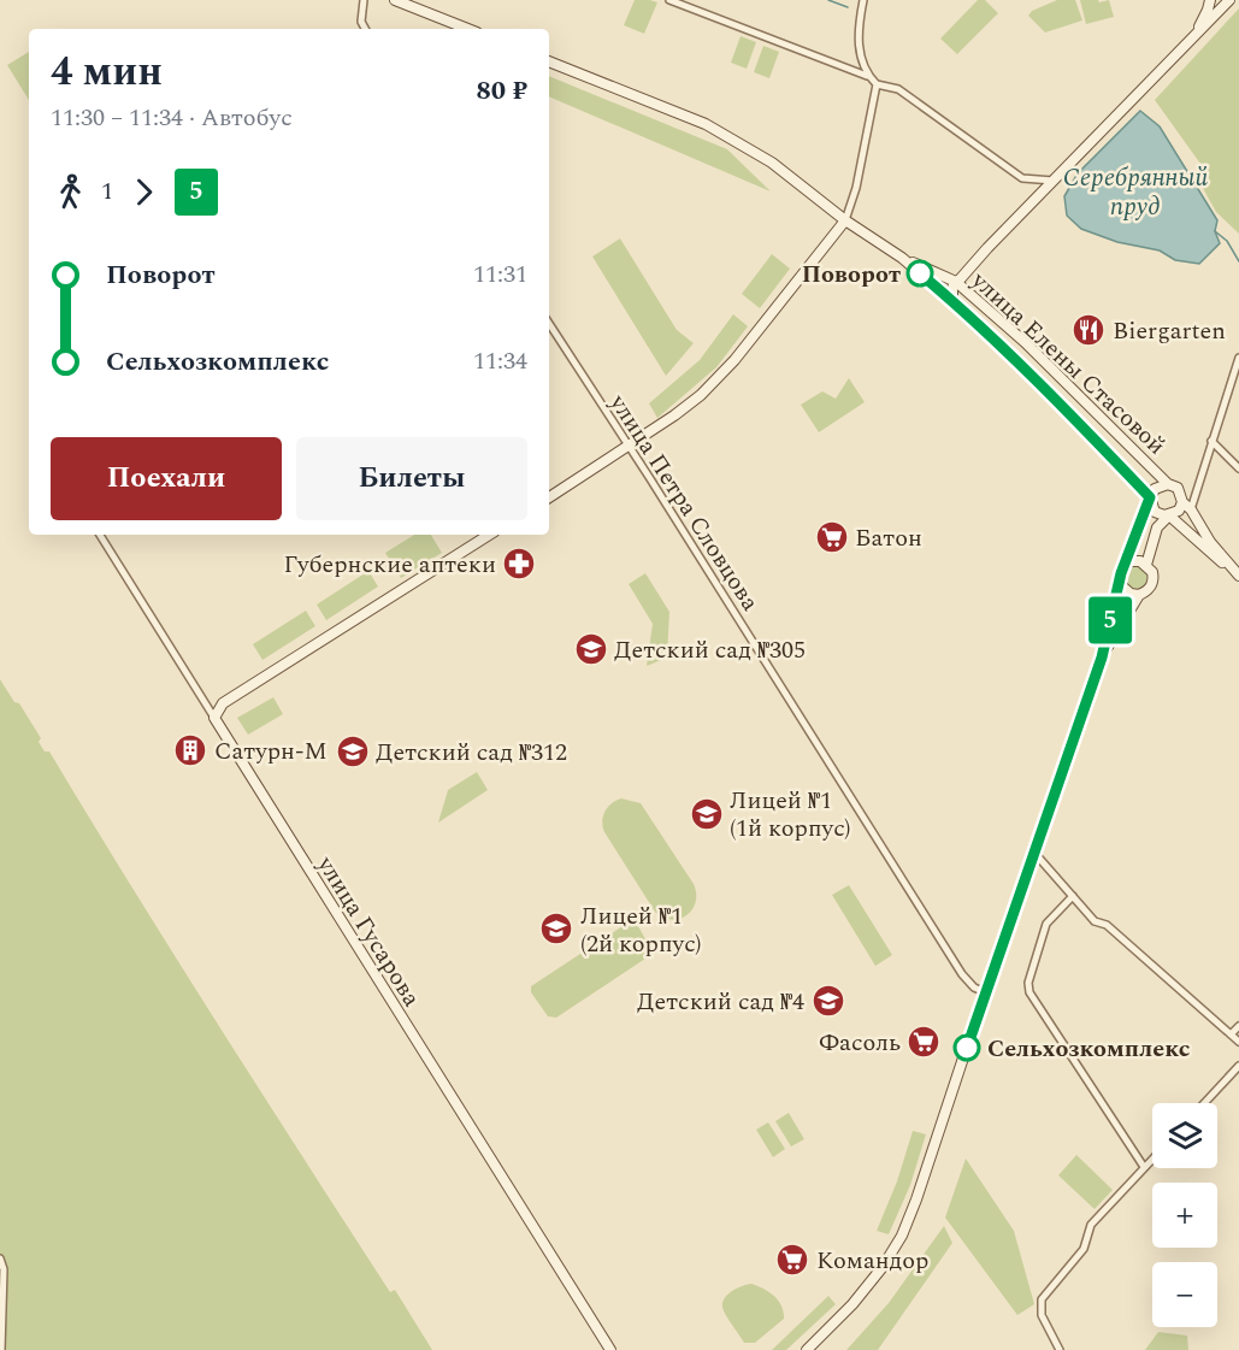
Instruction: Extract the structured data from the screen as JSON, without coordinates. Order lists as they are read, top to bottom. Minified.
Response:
{"streets":{"street":["улица Елены Стасовой","улица Петра Словцова","улица Гусарова"]},"water":["Серебрянный пруд"],"places":{"other":["Поворот","Сельхозкомплекс"],"restaurant":["Biergarten"],"supermarket":["Батон","Фасоль","Командор"],"pharmacy":["Губернские аптеки"],"school or university":["Детский сад №305","Детский сад №312","Лицей №1 (1й корпус)","Лицей №1 (2й корпус)","Детский сад №4"],"building":["Сатурн-М"]},"lines":["bus line 5"],"page":{"on_map":"5","heading":["4 мин","11:30 – 11:34 · Автобус","80 ₽"],"legs":["1","5"],"list":[{"name":"Поворот","value":"11:31"},{"name":"Сельхозкомплекс","value":"11:34"}],"buttons":["Поехали","Билеты"],"map_buttons":["+","−"]}}
